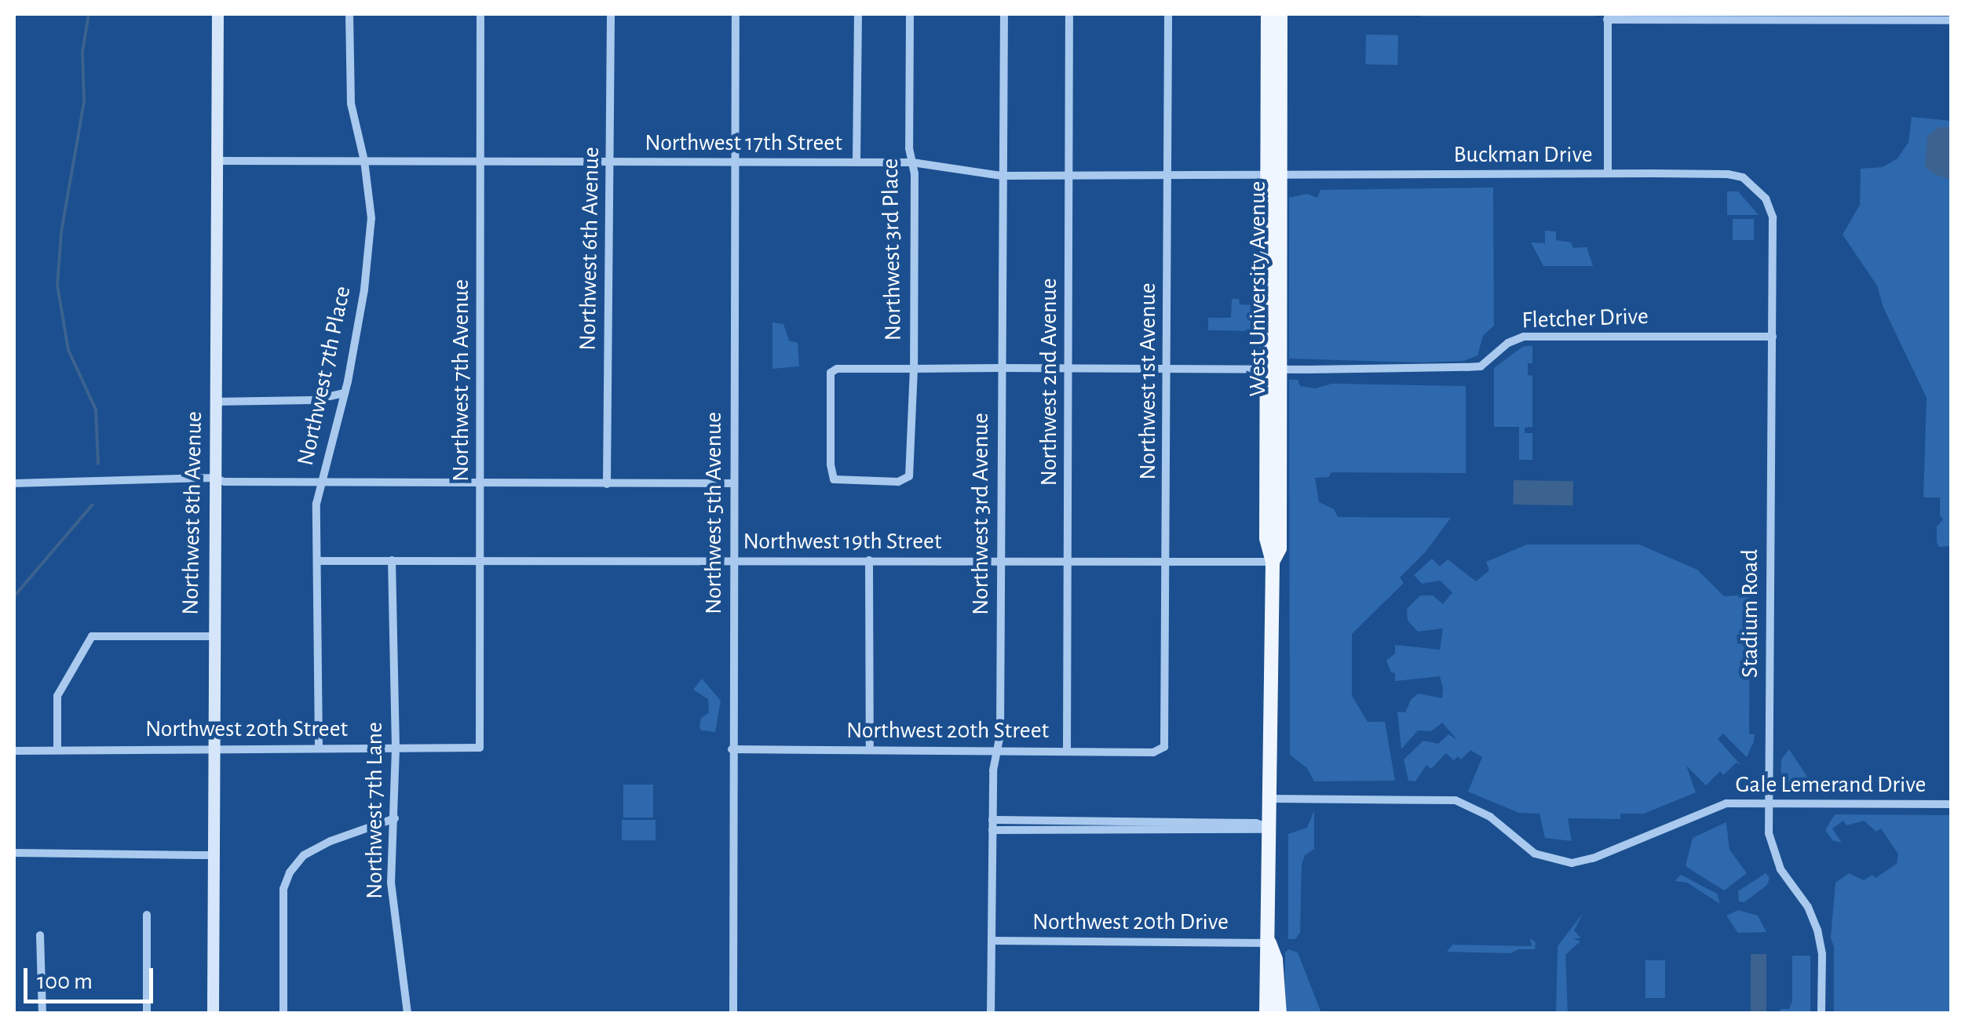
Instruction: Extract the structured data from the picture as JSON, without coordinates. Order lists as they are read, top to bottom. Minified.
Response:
{"streets":{"main road":["West University Avenue"],"street":["Northwest 17th Street","Buckman Drive","Northwest 6th Avenue","Northwest 3rd Place","Fletcher Drive","Northwest 7th Place","Northwest 7th Avenue","Northwest 1st Avenue","Northwest 2nd Avenue","Northwest 8th Avenue","Northwest 5th Avenue","Northwest 3rd Avenue","Northwest 19th Street","Stadium Road","Northwest 20th Street","Gale Lemerand Drive","Northwest 7th Lane","Northwest 20th Drive"]},"crossings":[["Northwest 17th Street","Buckman Drive"],["Northwest 17th Street","Northwest 6th Avenue"],["Northwest 17th Street","Northwest 3rd Place"],["Northwest 17th Street","West University Avenue"],["Northwest 17th Street","Northwest 7th Place"],["Northwest 17th Street","Northwest 7th Avenue"],["Northwest 17th Street","Northwest 1st Avenue"],["Northwest 17th Street","Northwest 2nd Avenue"],["Northwest 17th Street","Northwest 8th Avenue"],["Northwest 17th Street","Northwest 5th Avenue"],["Northwest 17th Street","Northwest 3rd Avenue"],["Buckman Drive","West University Avenue"],["Buckman Drive","Stadium Road"],["Northwest 3rd Place","Fletcher Drive"],["West University Avenue","Fletcher Drive"],["West University Avenue","Northwest 19th Street"],["West University Avenue","Gale Lemerand Drive"],["West University Avenue","Northwest 20th Drive"],["Fletcher Drive","Northwest 1st Avenue"],["Fletcher Drive","Northwest 2nd Avenue"],["Fletcher Drive","Northwest 3rd Avenue"],["Fletcher Drive","Stadium Road"],["Northwest 7th Place","Northwest 19th Street"],["Northwest 7th Place","Northwest 20th Street"],["Northwest 7th Avenue","Northwest 19th Street"],["Northwest 7th Avenue","Northwest 20th Street"],["Northwest 1st Avenue","Northwest 19th Street"],["Northwest 1st Avenue","Northwest 20th Street"],["Northwest 2nd Avenue","Northwest 19th Street"],["Northwest 2nd Avenue","Northwest 20th Street"],["Northwest 8th Avenue","Northwest 20th Street"],["Northwest 5th Avenue","Northwest 19th Street"],["Northwest 5th Avenue","Northwest 20th Street"],["Northwest 3rd Avenue","Northwest 19th Street"],["Northwest 3rd Avenue","Northwest 20th Street"],["Northwest 3rd Avenue","Northwest 20th Drive"],["Northwest 19th Street","Northwest 7th Lane"],["Stadium Road","Gale Lemerand Drive"],["Northwest 20th Street","Northwest 7th Lane"]],"scale_bar":"100 m"}
